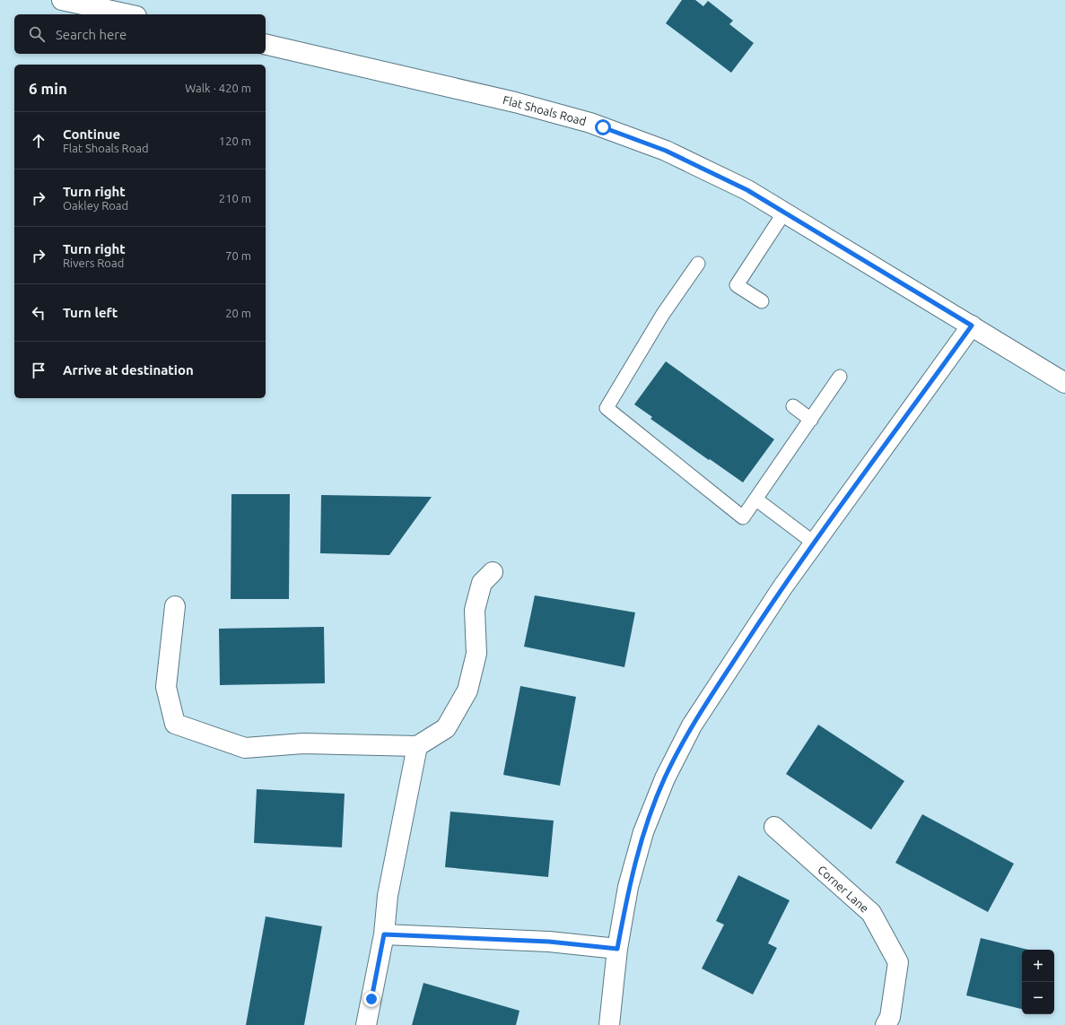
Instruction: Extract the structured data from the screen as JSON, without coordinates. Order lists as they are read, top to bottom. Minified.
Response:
{"streets":{"street":["Flat Shoals Road","Corner Lane"]},"page":{"search":"Search here","heading":["6 min","Walk · 420 m"],"list":[["Continue","Flat Shoals Road","120 m"],["Turn right","Oakley Road","210 m"],["Turn right","Rivers Road","70 m"],["Turn left","20 m"],"Arrive at destination"],"map_buttons":["+","−"]}}
